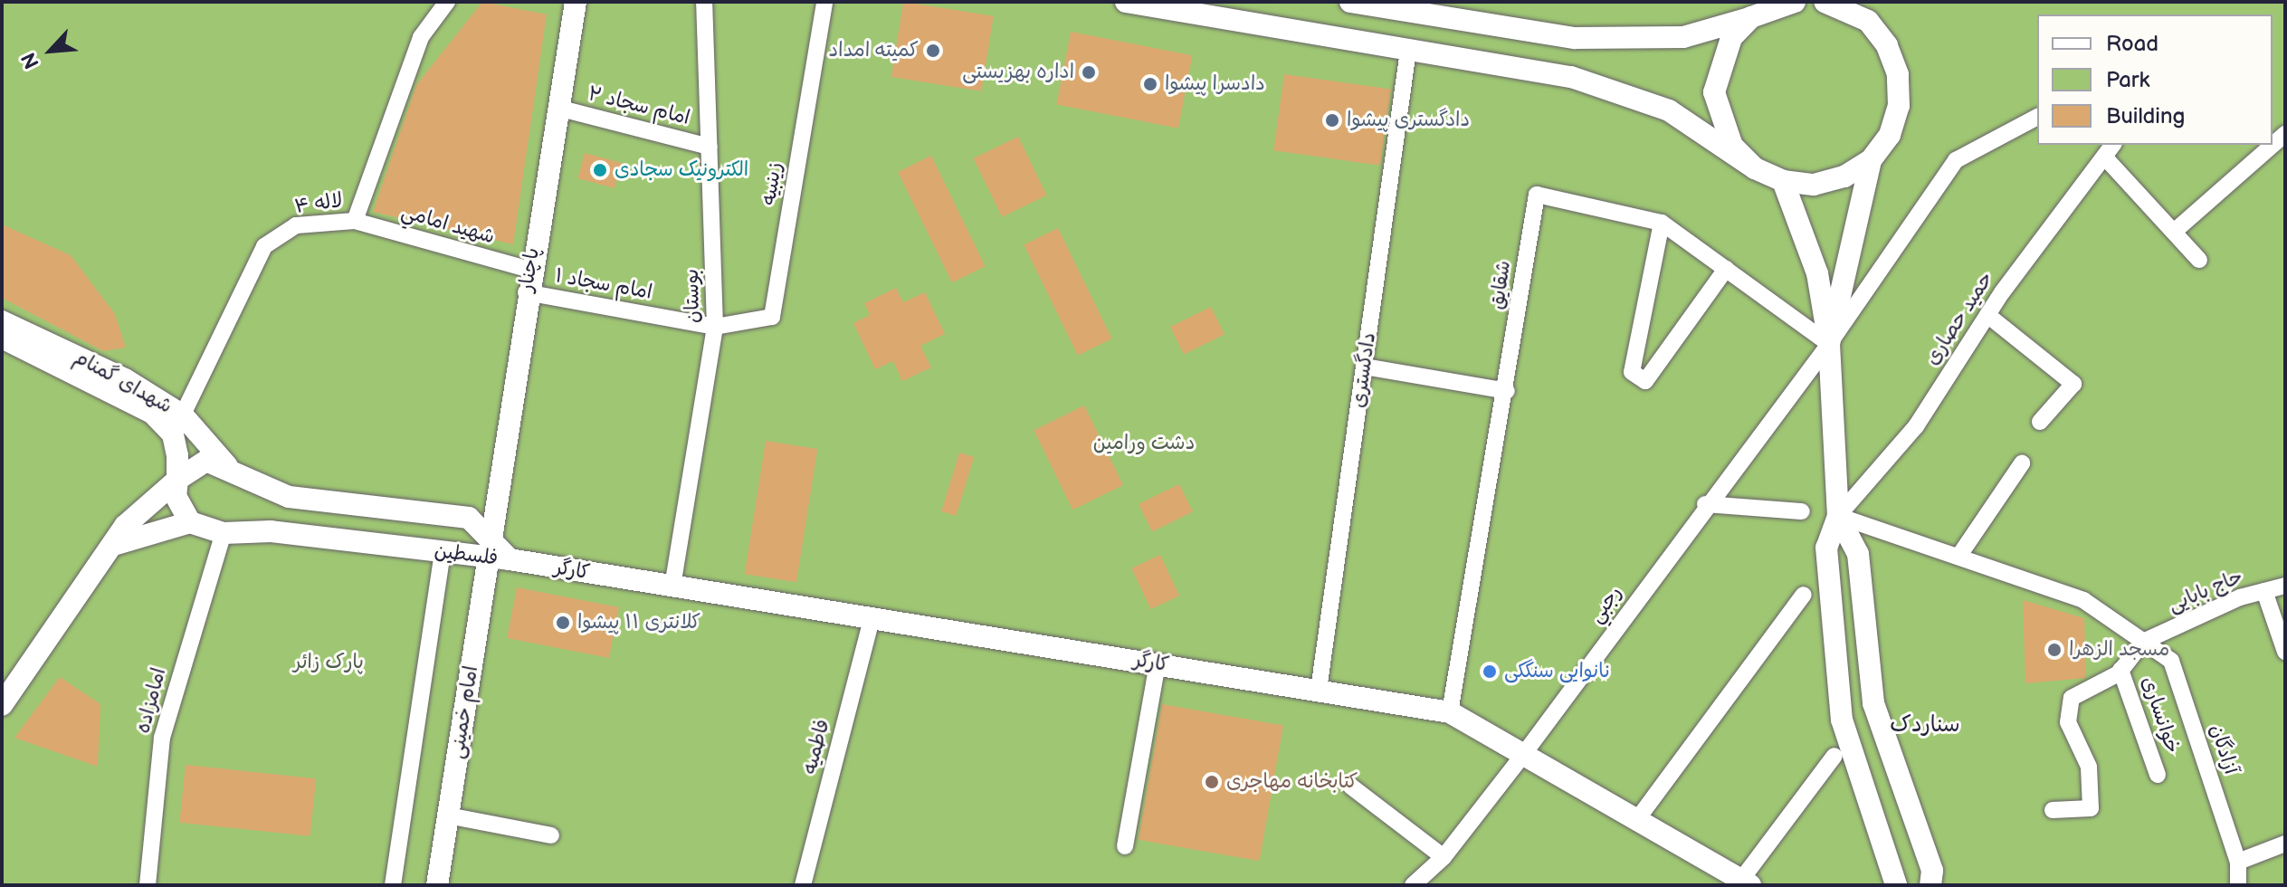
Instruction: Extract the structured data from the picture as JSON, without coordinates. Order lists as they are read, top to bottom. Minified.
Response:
{"streets":{"main road":["پاچنار","شهدای گمنام","فلسطین","کارگر","امام خمینی"],"street":["امام سجاد ۲","زينبيه","لاله ۴","شهيد امامي","امام سجاد ۱","شقايق","بوستان","حمید حصاری","دادگستری","حاج بابایی","رجبي","امامزاده","خوانساری","فاطميه","آزادگان"]},"crossings":[["امام سجاد ۲","پاچنار"],["امام سجاد ۲","بوستان"],["زينبيه","امام سجاد ۱"],["زينبيه","بوستان"],["لاله ۴","شهيد امامي"],["لاله ۴","شهدای گمنام"],["شهيد امامي","پاچنار"],["پاچنار","امام سجاد ۱"],["پاچنار","فلسطین"],["پاچنار","کارگر"],["پاچنار","امام خمینی"],["امام سجاد ۱","بوستان"],["شقايق","کارگر"],["شقايق","رجبي"],["بوستان","کارگر"],["دادگستری","کارگر"],["شهدای گمنام","فلسطین"],["فلسطین","کارگر"],["فلسطین","امامزاده"],["فلسطین","امام خمینی"],["کارگر","رجبي"],["کارگر","امام خمینی"],["کارگر","فاطميه"],["حاج بابایی","آزادگان"]],"districts":["سناردک"],"parks":["دشت ورامین","پارک زائر"],"places":["کمیته امداد","اداره بهزیستی","دادسرا پیشوا","دادگستری پیشوا","الکترونیک سجادی","کلانتری ۱۱ پیشوا","مسجد الزهرا","نانوایی سنگکی","کتابخانه مهاجری"],"legend":["Road","Park","Building"],"north":"bottom left"}
